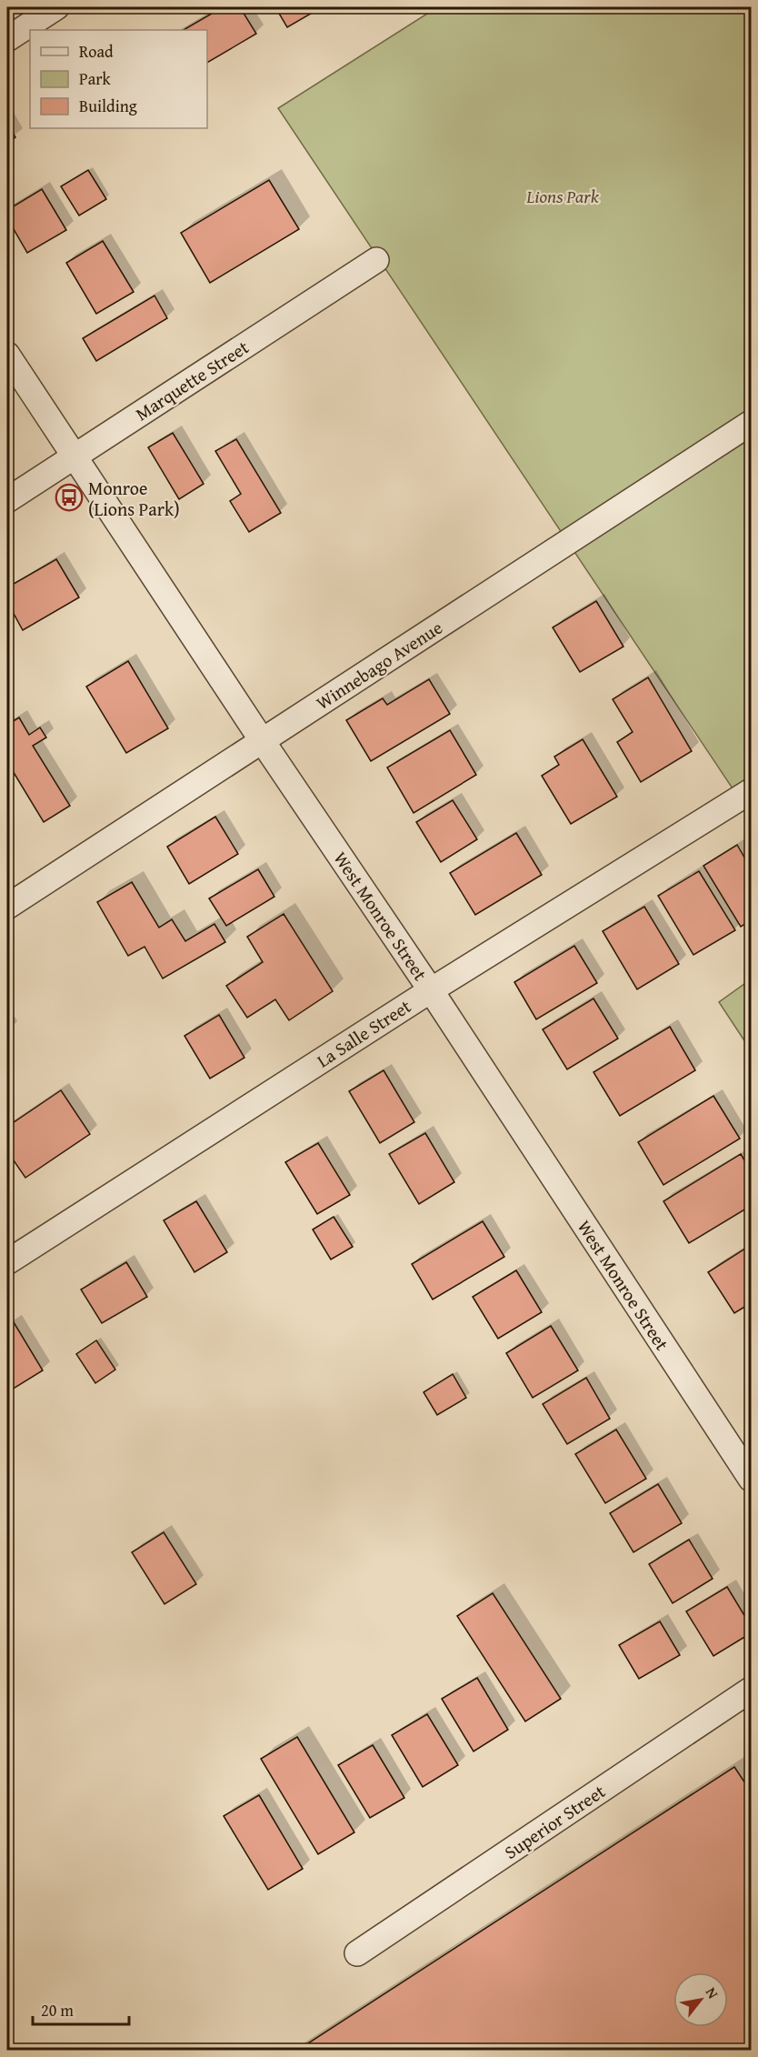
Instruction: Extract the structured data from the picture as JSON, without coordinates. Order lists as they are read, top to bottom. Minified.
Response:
{"streets":{"street":["Marquette Street","Winnebago Avenue","West Monroe Street","La Salle Street","Superior Street"]},"crossings":[["Marquette Street","West Monroe Street"],["Winnebago Avenue","West Monroe Street"],["West Monroe Street","La Salle Street"]],"parks":["Lions Park"],"places":{"bus stop":["Monroe (Lions Park)"]},"legend":["Road","Park","Building"],"scale_bar":"20 m","north":"top right"}
